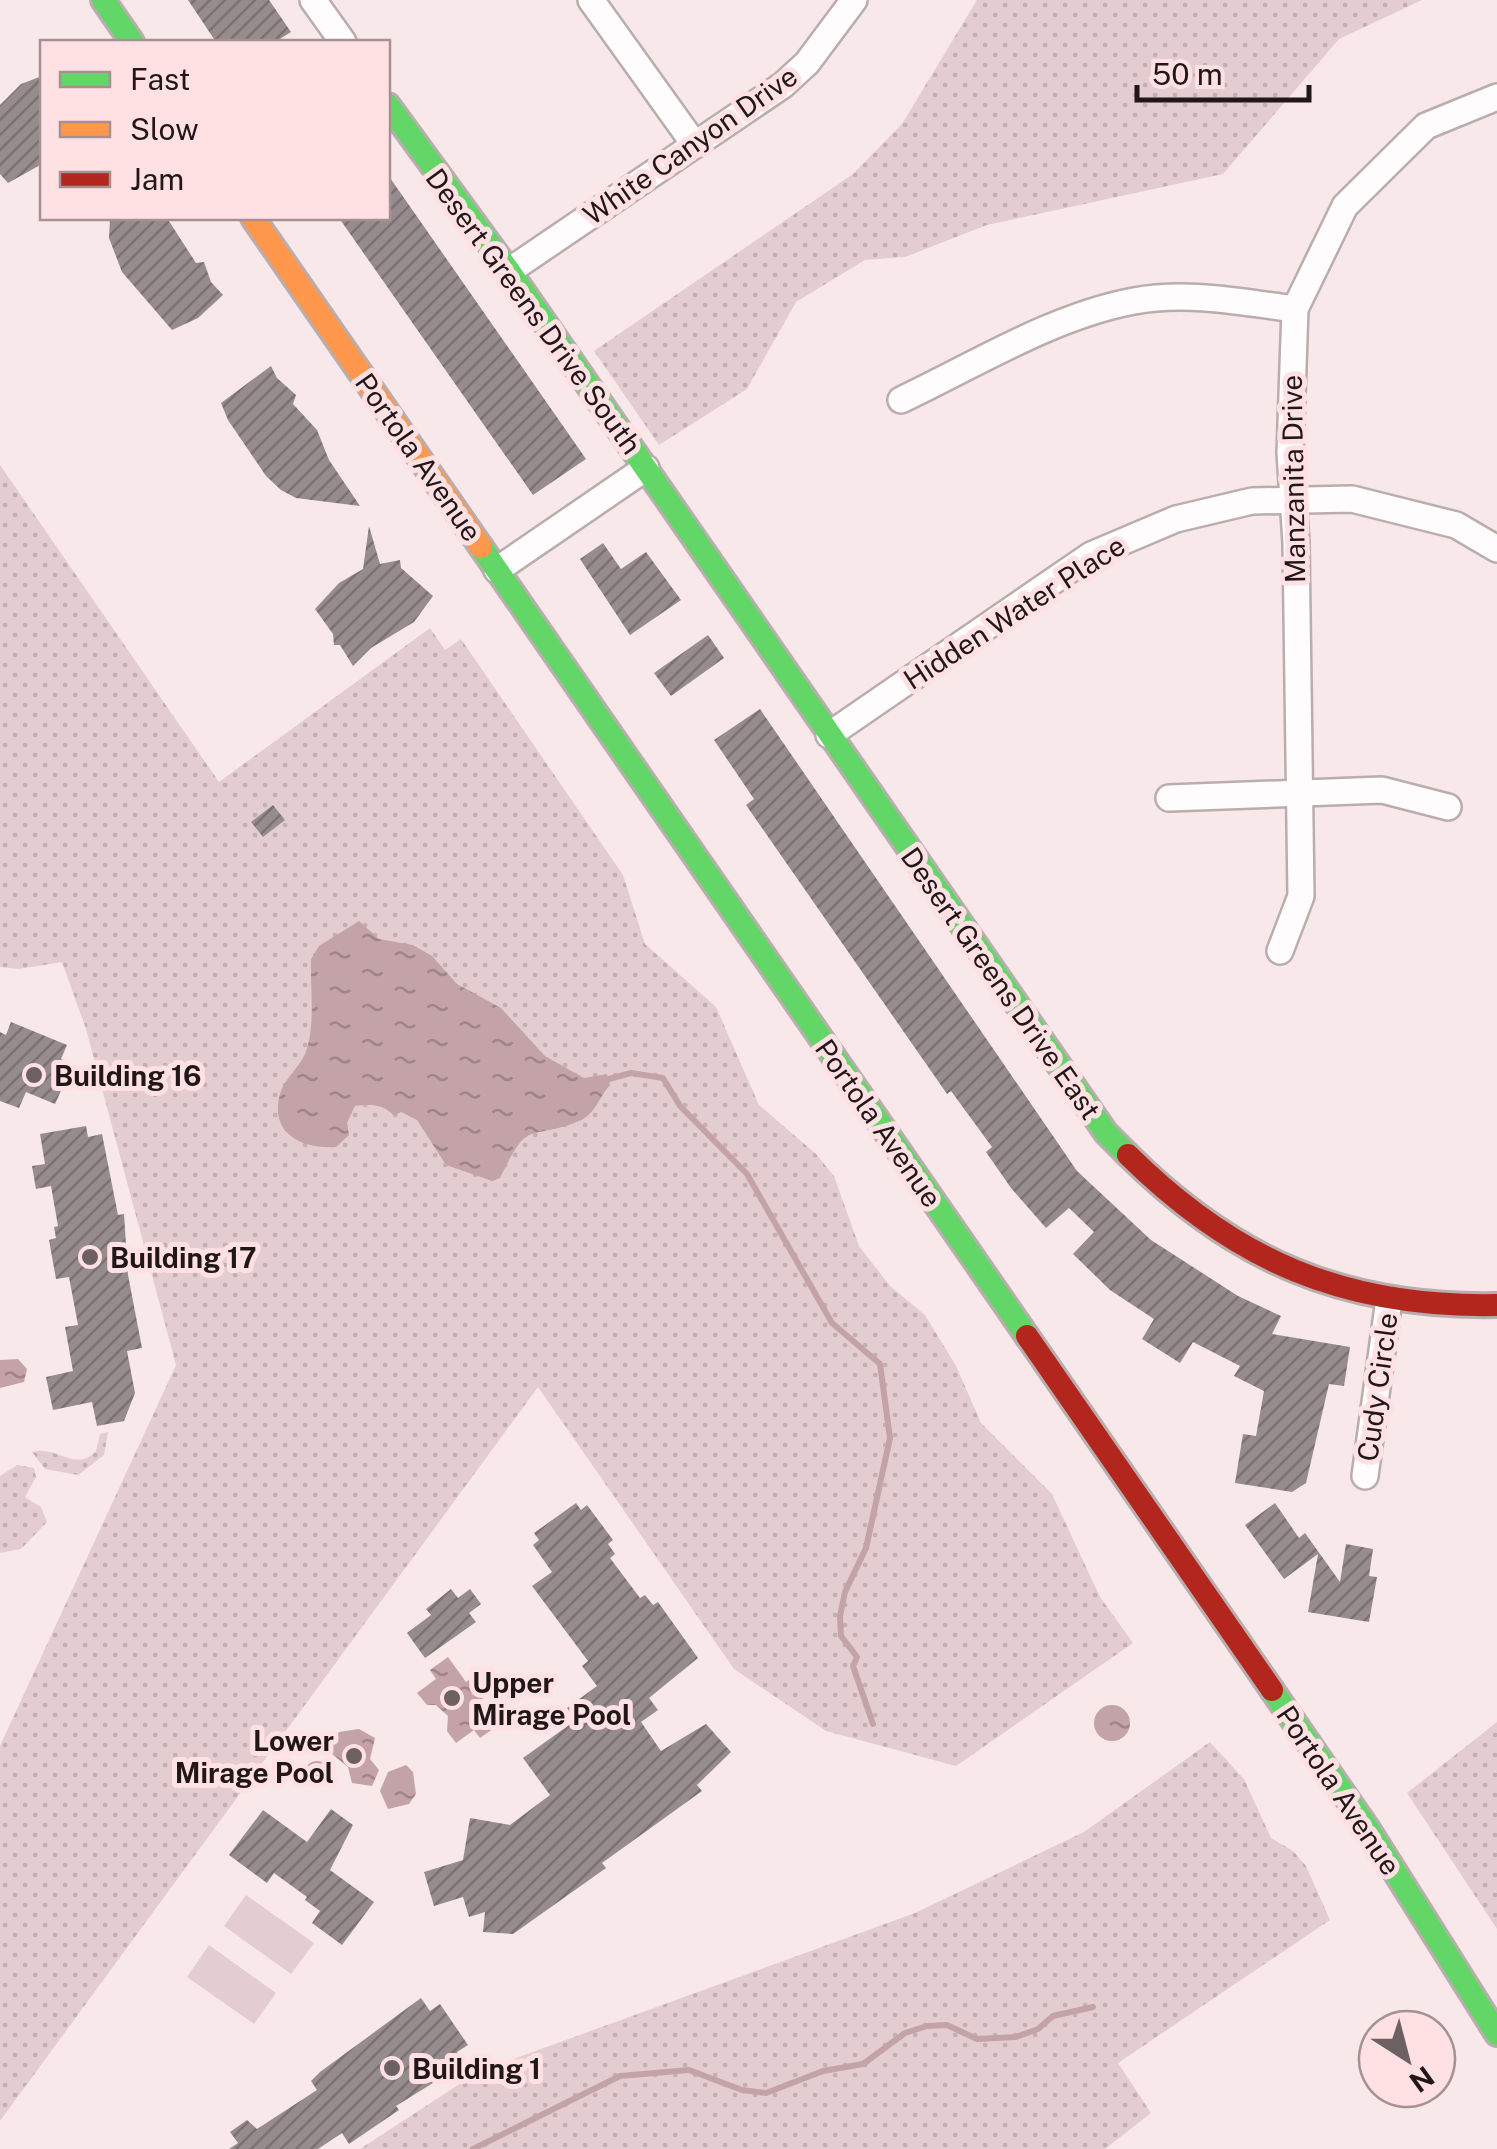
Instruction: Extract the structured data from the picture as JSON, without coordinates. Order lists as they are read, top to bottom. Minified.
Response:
{"streets":{"main road":["Desert Greens Drive South","Portola Avenue","Desert Greens Drive East"],"street":["White Canyon Drive","Manzanita Drive","Hidden Water Place","Cudy Circle"]},"crossings":[["White Canyon Drive","Desert Greens Drive South"],["Desert Greens Drive South","Desert Greens Drive East"],["Manzanita Drive","Hidden Water Place"],["Hidden Water Place","Desert Greens Drive East"],["Desert Greens Drive East","Cudy Circle"]],"places":["Building 16","Building 17","Upper Mirage Pool","Lower Mirage Pool","Building 1"],"legend":["Fast","Slow","Jam"],"scale_bar":"50 m","north":"bottom right"}
